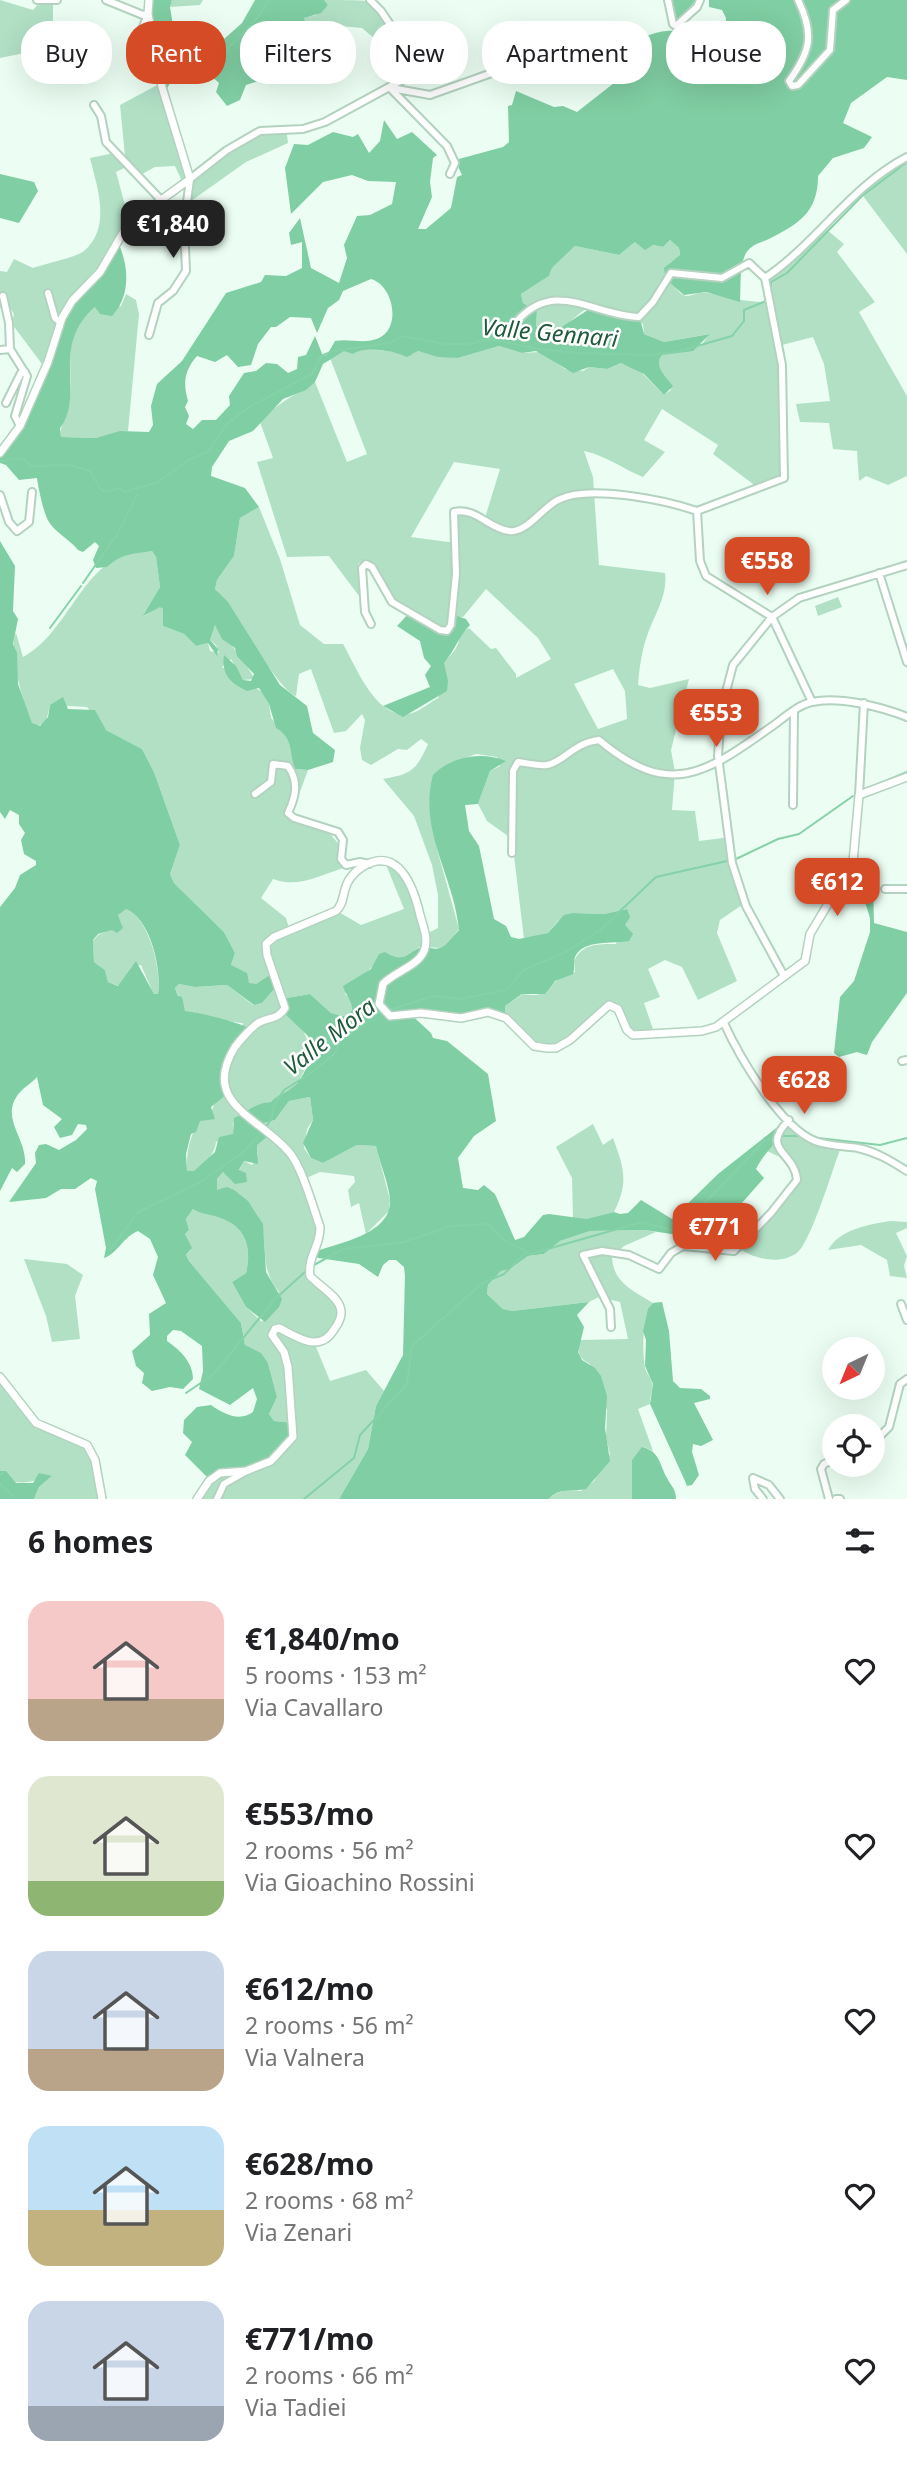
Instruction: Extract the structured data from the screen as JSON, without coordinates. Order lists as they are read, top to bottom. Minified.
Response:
{"water":["Valle Gennari","Valle Mora"],"north":"bottom left","page":{"chip":["Buy","Rent","Filters","New","Apartment","House"],"price":["€1,840","€558","€553","€612","€628","€771"],"heading":"6 homes","list":[{"name":"€1,840/mo","note":"5 rooms · 153 m² · Via Cavallaro"},{"name":"€553/mo","note":"2 rooms · 56 m² · Via Gioachino Rossini"},{"name":"€612/mo","note":"2 rooms · 56 m² · Via Valnera"},{"name":"€628/mo","note":"2 rooms · 68 m² · Via Zenari"},{"name":"€771/mo","note":"2 rooms · 66 m² · Via Tadiei"}]}}
